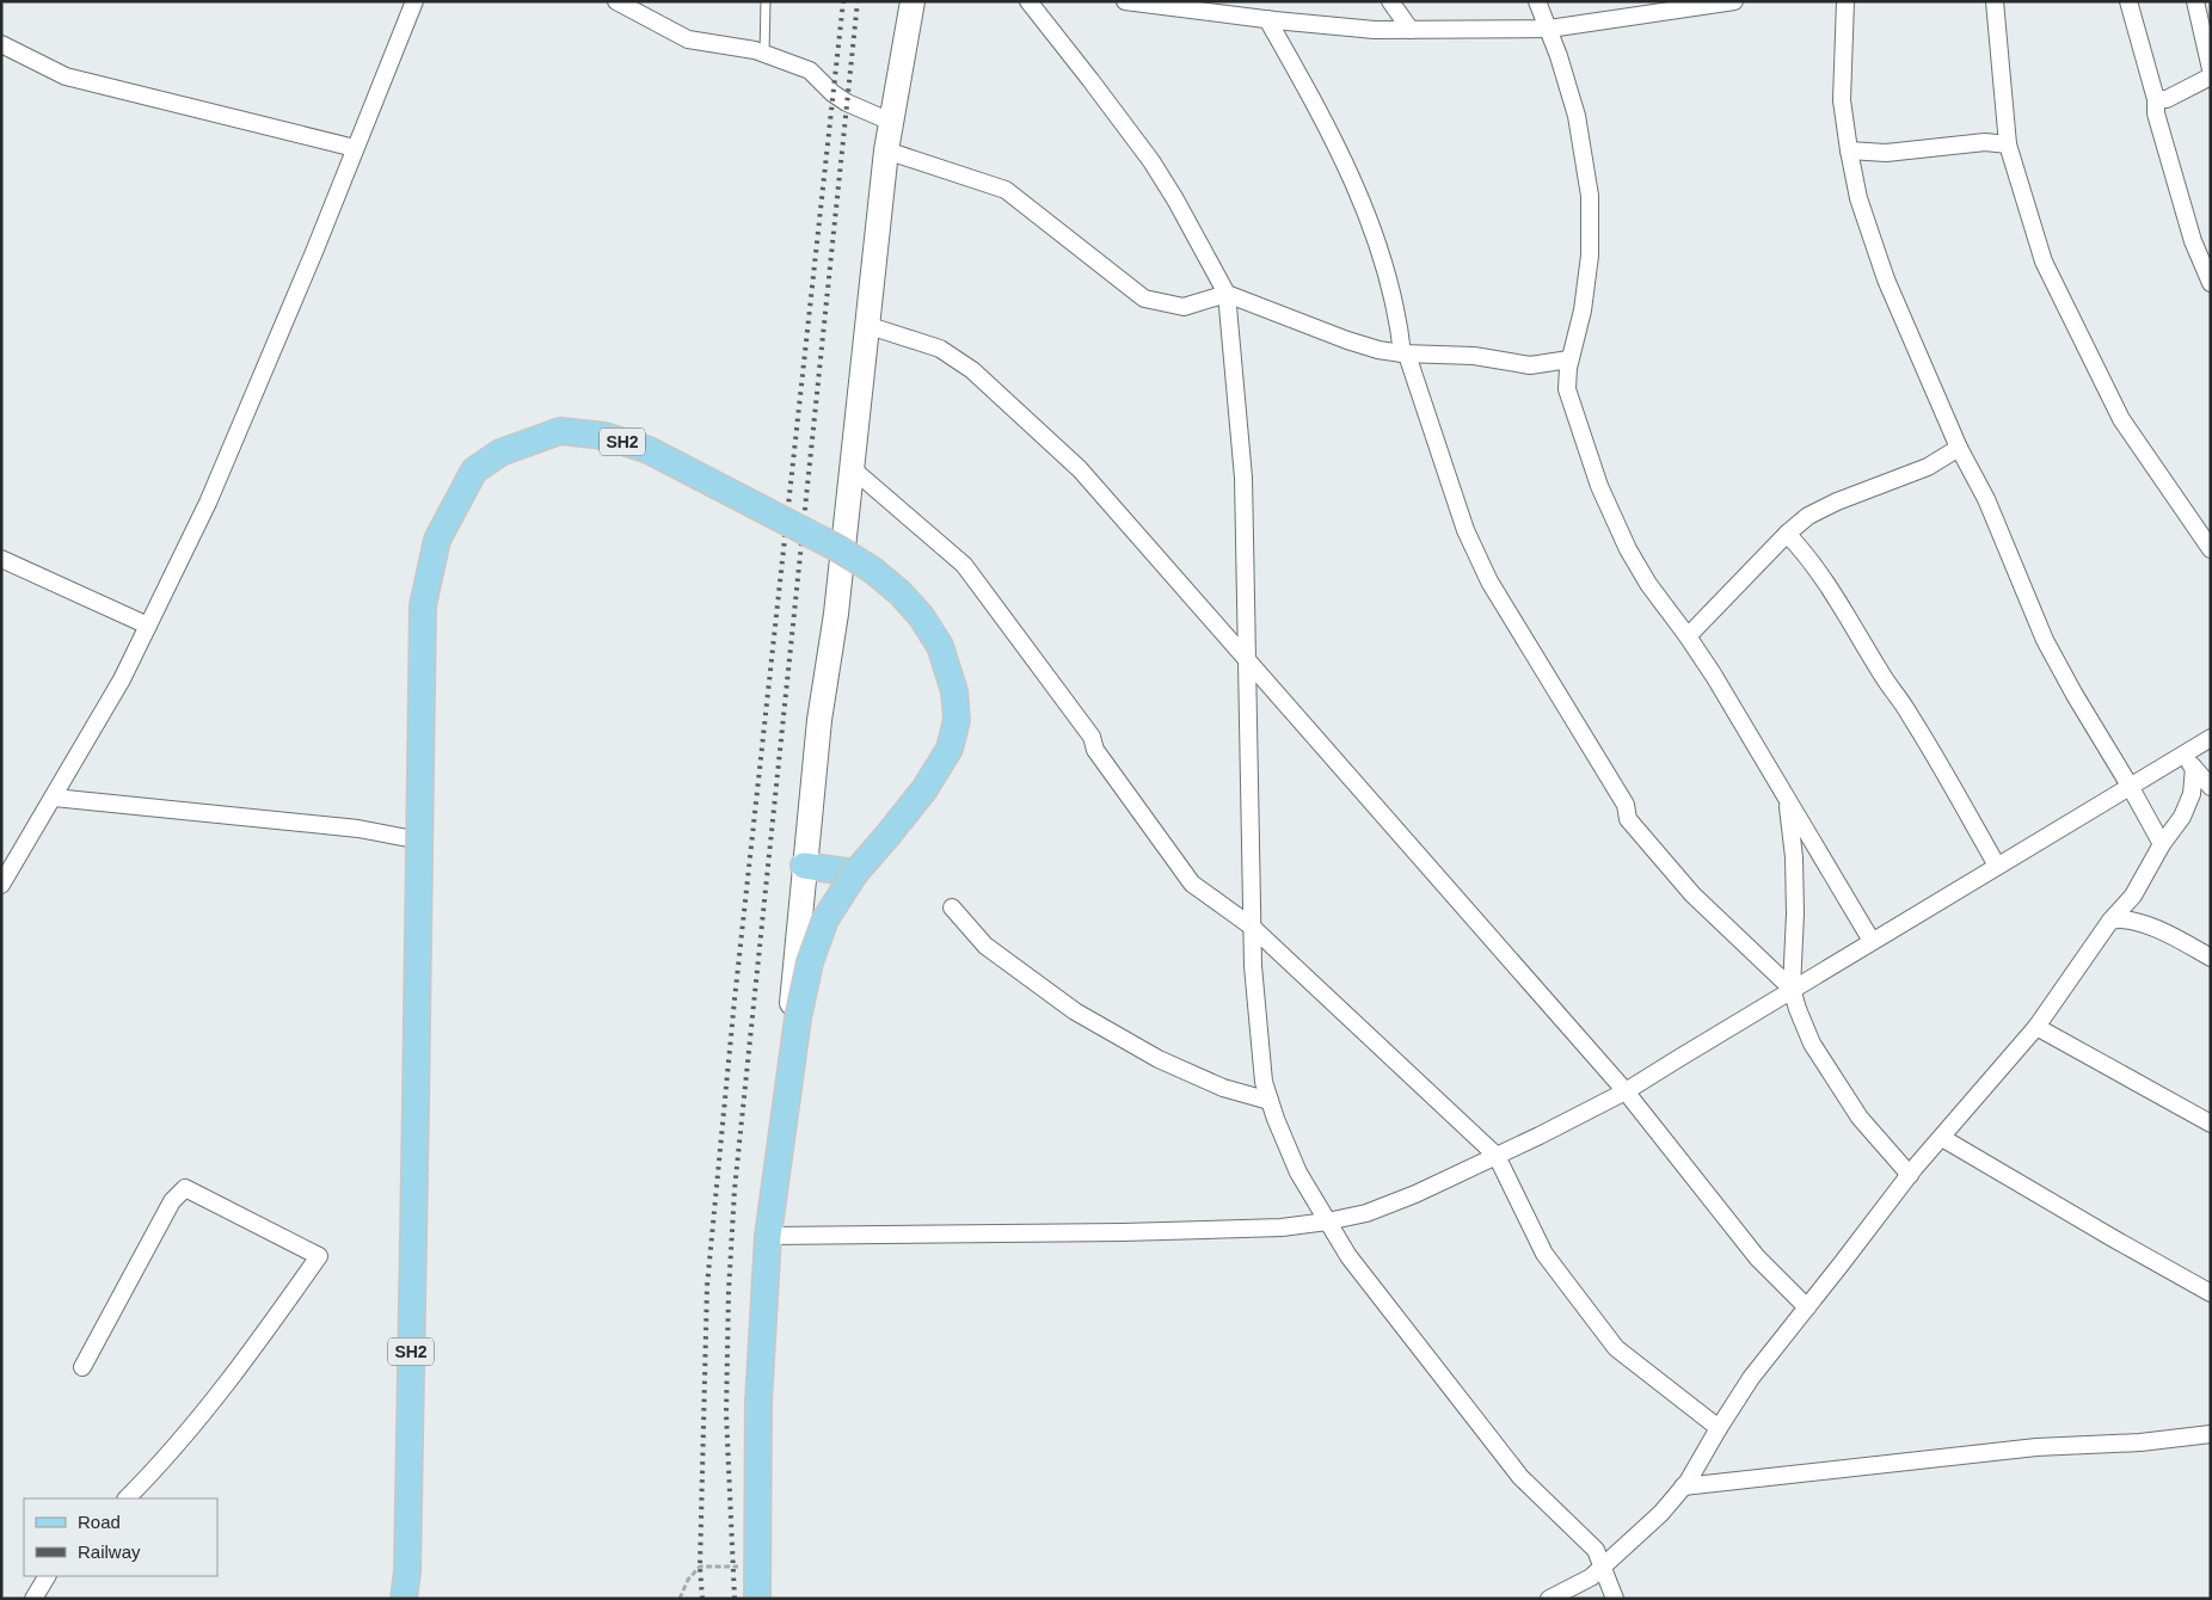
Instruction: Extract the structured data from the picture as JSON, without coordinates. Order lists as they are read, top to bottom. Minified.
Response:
{"streets":{"main road":["SH2"]},"legend":["Road","Railway"]}
